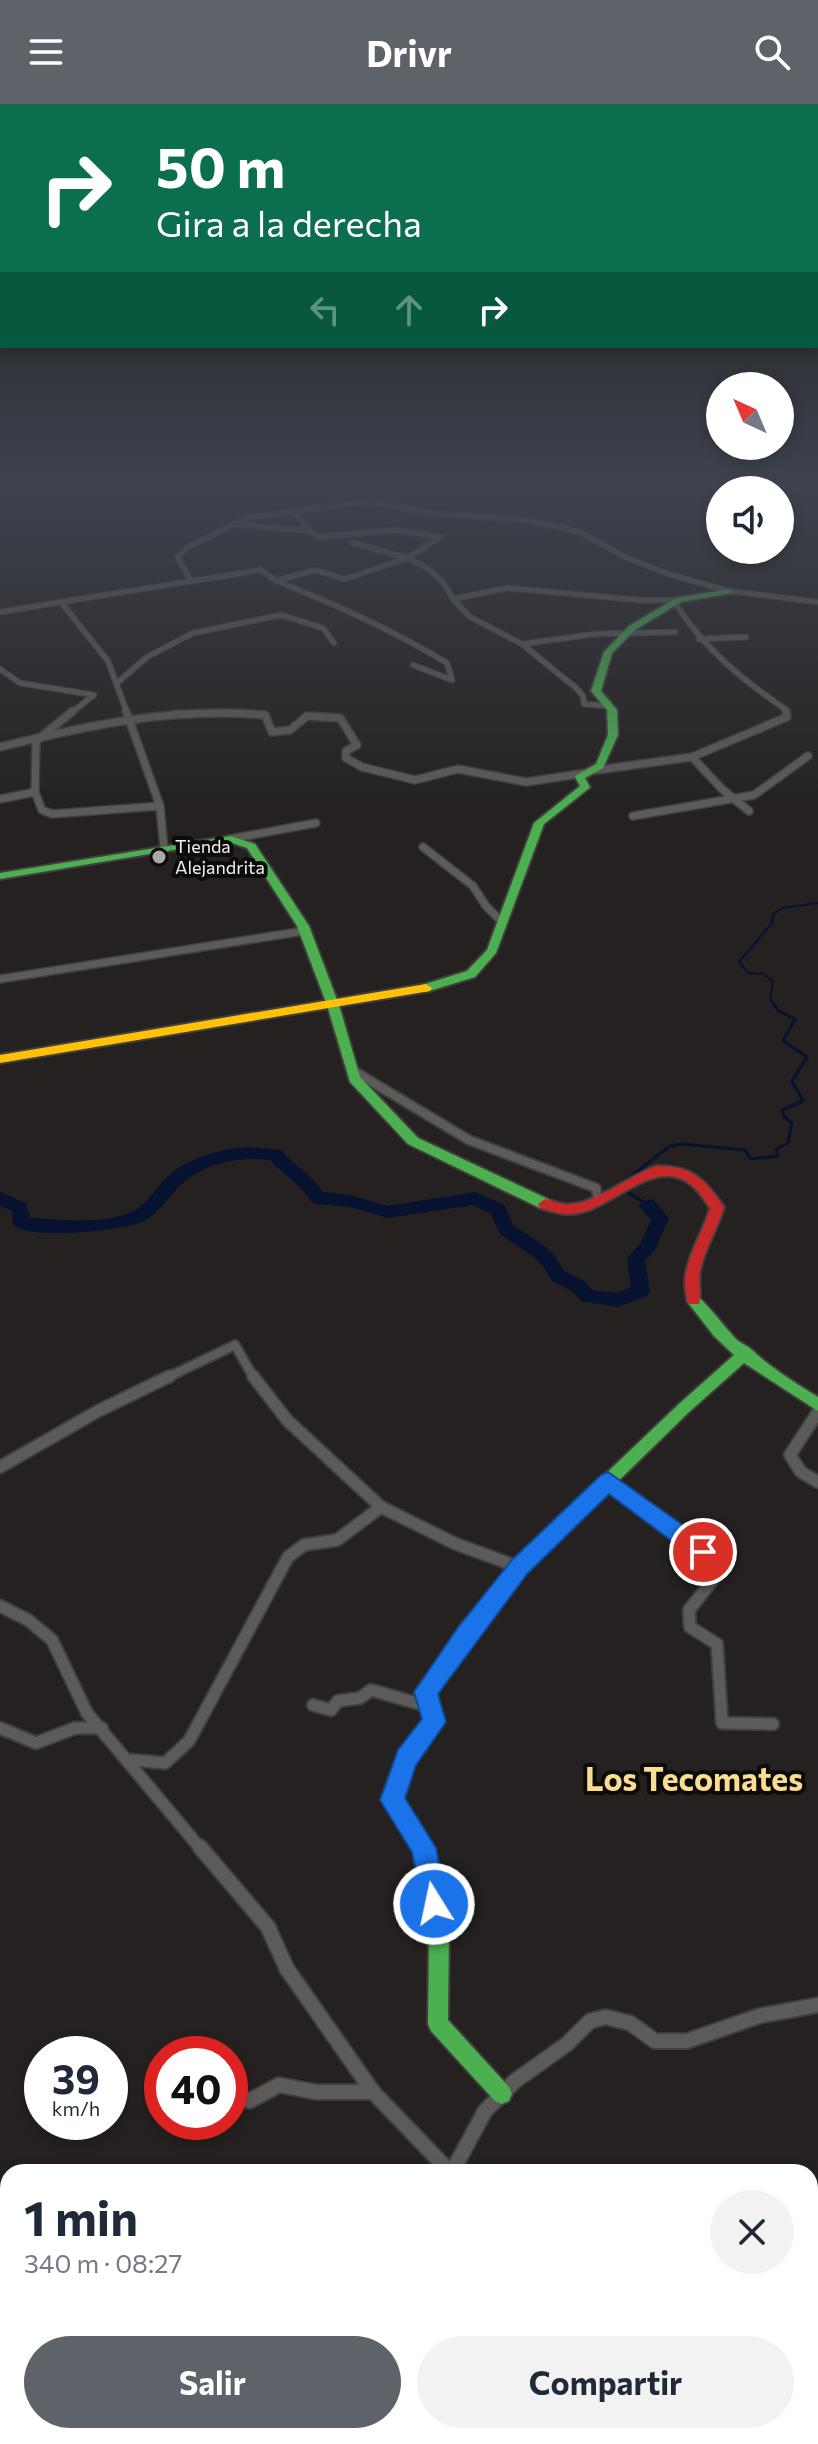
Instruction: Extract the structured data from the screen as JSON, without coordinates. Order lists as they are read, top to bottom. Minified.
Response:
{"districts":["Los Tecomates"],"places":["Tienda Alejandrita"],"north":"top left","page":{"header":"Drivr","turn":["50 m","Gira a la derecha"],"speed":"39 km/h","limit":"40","heading":["1 min","340 m · 08:27"],"buttons":["Salir","Compartir"]}}
